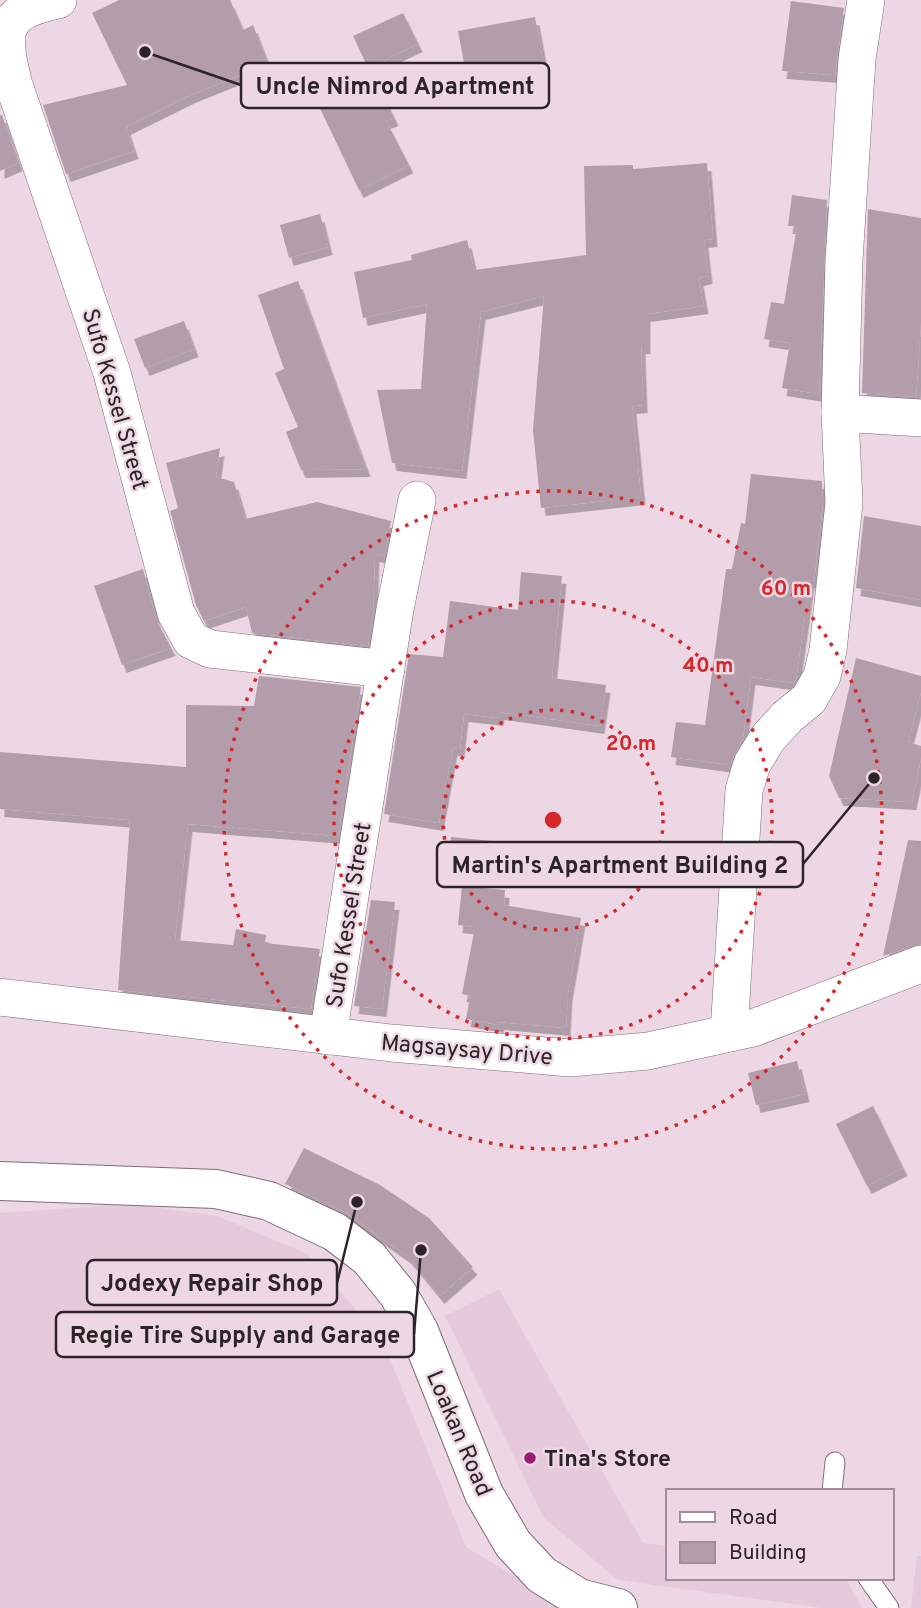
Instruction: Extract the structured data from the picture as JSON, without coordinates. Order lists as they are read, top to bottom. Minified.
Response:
{"streets":{"main road":["Loakan Road"],"street":["Sufo Kessel Street","Magsaysay Drive"]},"crossings":[["Sufo Kessel Street","Magsaysay Drive"]],"places":["Uncle Nimrod Apartment","Martin's Apartment Building 2","Jodexy Repair Shop","Regie Tire Supply and Garage","Tina's Store"],"legend":["Road","Building"],"rings":["60 m","40 m","20 m"]}
